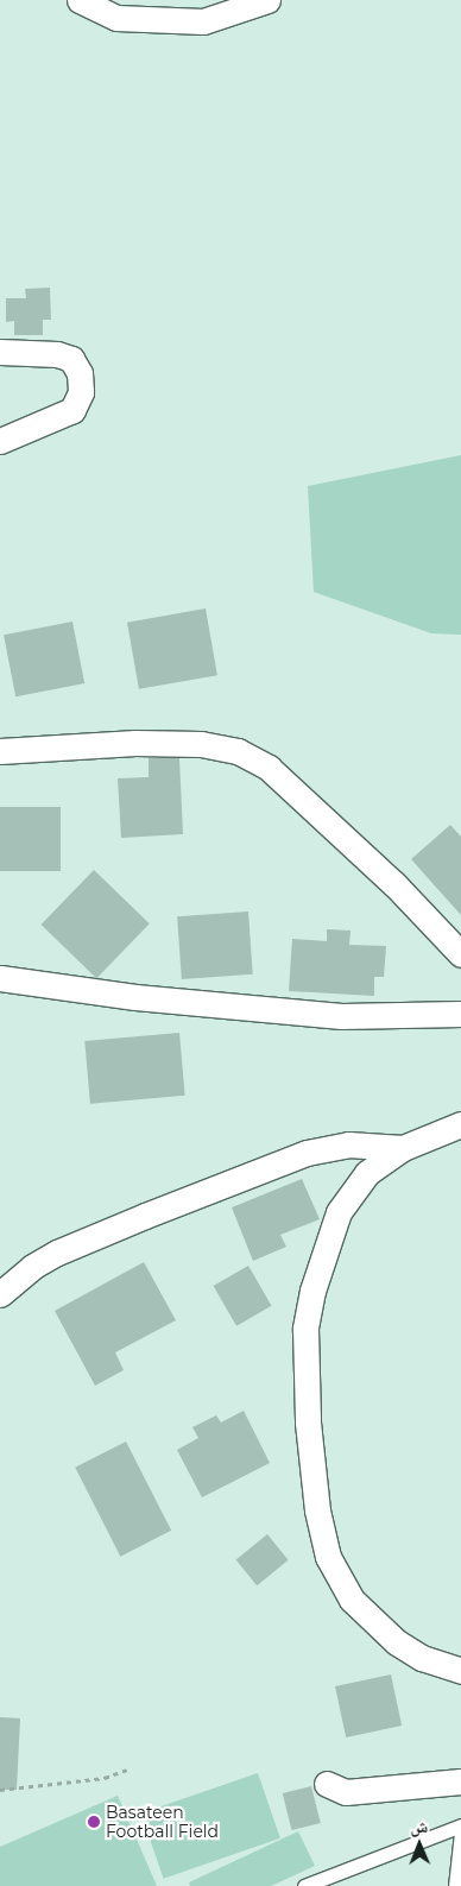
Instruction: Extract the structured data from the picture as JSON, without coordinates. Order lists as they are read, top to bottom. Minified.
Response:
{"places":["Basateen Football Field"],"north":"top"}
